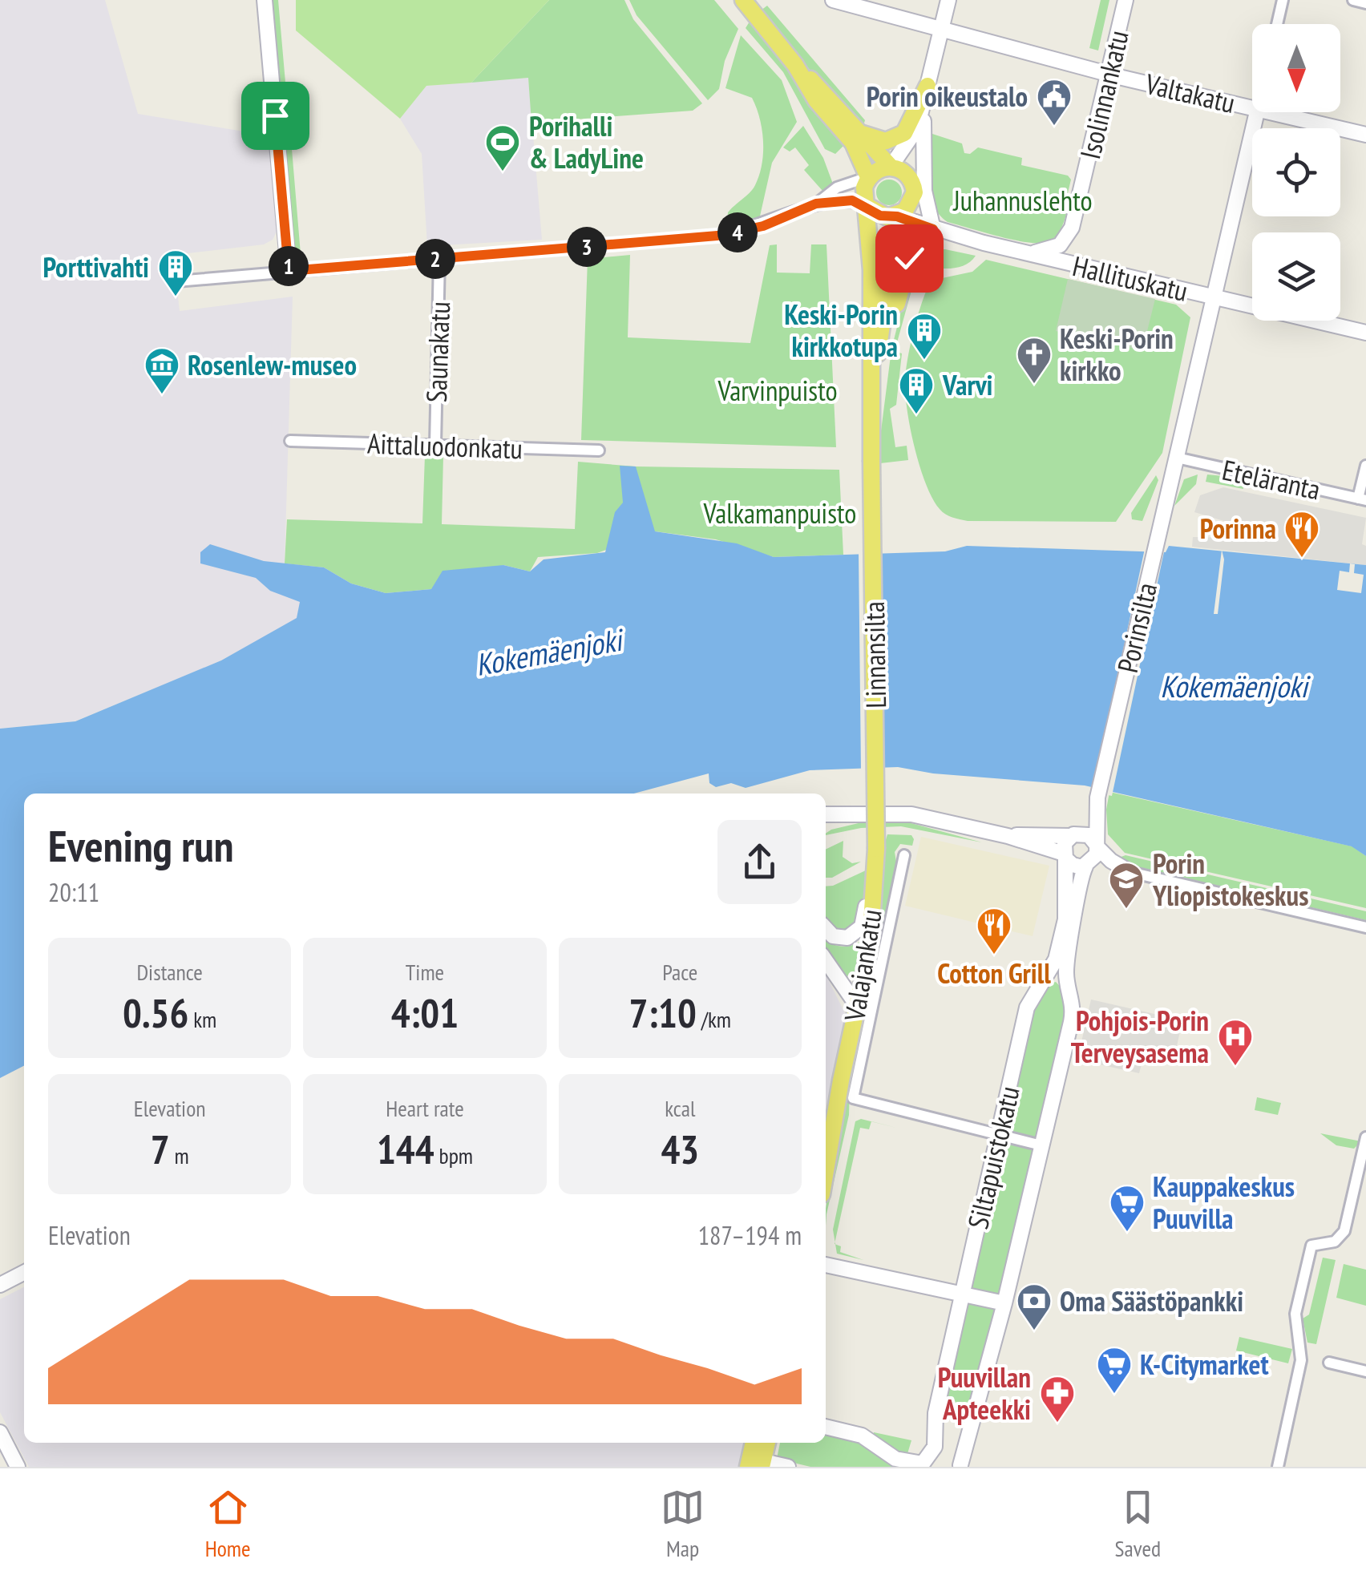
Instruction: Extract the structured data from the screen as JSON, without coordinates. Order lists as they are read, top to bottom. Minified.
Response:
{"streets":{"main road":["Valtakatu","Isolinnankatu","Hallituskatu","Porinsilta","Linnansilta","Valajankatu","Siltapuistokatu"],"street":["Saunakatu","Aittaluodonkatu","Eteläranta"]},"crossings":[["Valtakatu","Isolinnankatu"],["Isolinnankatu","Hallituskatu"],["Hallituskatu","Porinsilta"],["Saunakatu","Aittaluodonkatu"],["Eteläranta","Porinsilta"],["Porinsilta","Siltapuistokatu"],["Linnansilta","Valajankatu"]],"water":["Kokemäenjoki"],"parks":["Juhannuslehto","Varvinpuisto","Valkamanpuisto"],"places":{"public building":["Porin oikeustalo"],"sports":["Porihalli & LadyLine"],"building":["Porttivahti","Keski-Porin kirkkotupa","Varvi"],"church":["Keski-Porin kirkko"],"museum":["Rosenlew-museo"],"restaurant":["Porinna","Cotton Grill"],"school or university":["Porin Yliopistokeskus"],"hospital":["Pohjois-Porin Terveysasema"],"supermarket":["Kauppakeskus Puuvilla","K-Citymarket"],"bank":["Oma Säästöpankki"],"pharmacy":["Puuvillan Apteekki"]},"north":"bottom","page":{"pins":["4","3","2","1"],"heading":["Evening run","20:11"],"stats":[["Distance","0.56 km"],["Time","4:01"],["Pace","7:10 /km"],["Elevation","7 m"],["Heart rate","144 bpm"],["kcal","43"]],"chart":["Elevation","187–194 m"],"tabs":["Home","Map","Saved"]}}
